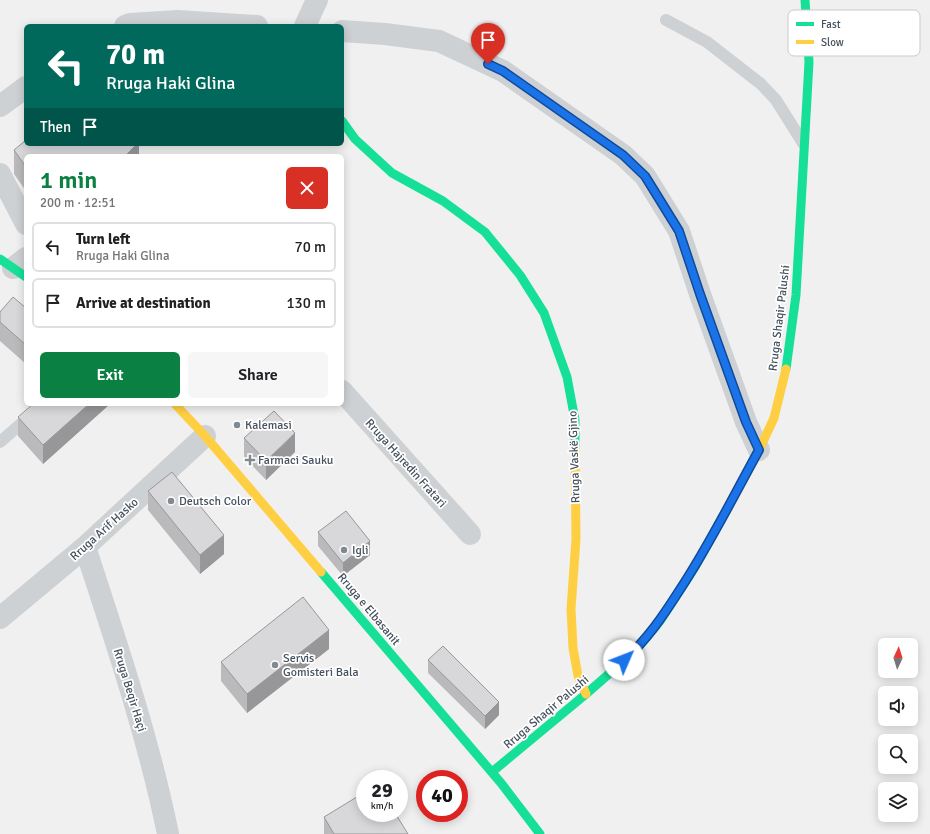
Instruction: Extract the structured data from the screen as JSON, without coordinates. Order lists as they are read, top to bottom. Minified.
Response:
{"streets":{"street":["Rruga Shaqir Palushi","Rruga Vaskë Gjino","Rruga Hajredin Fratari","Rruga Arif Hasko","Rruga e Elbasanit","Rruga Beqir Haçi"]},"crossings":[["Rruga Shaqir Palushi","Rruga Vaskë Gjino"],["Rruga Shaqir Palushi","Rruga e Elbasanit"],["Rruga Arif Hasko","Rruga e Elbasanit"],["Rruga Arif Hasko","Rruga Beqir Haçi"]],"places":{"other":["Kalemasi","Deutsch Color","Igli","Servis Gomisteri Bala"],"health":["Farmaci Sauku"]},"legend":["Fast","Slow"],"north":"top","page":{"turn":["70 m","Rruga Haki Glina"],"then":"Then","heading":["1 min","200 m · 12:51"],"list":[{"name":"Turn left","note":"Rruga Haki Glina","value":"70 m"},{"name":"Arrive at destination","value":"130 m"}],"buttons":["Exit","Share"],"speed":"29 km/h","limit":"40"}}
